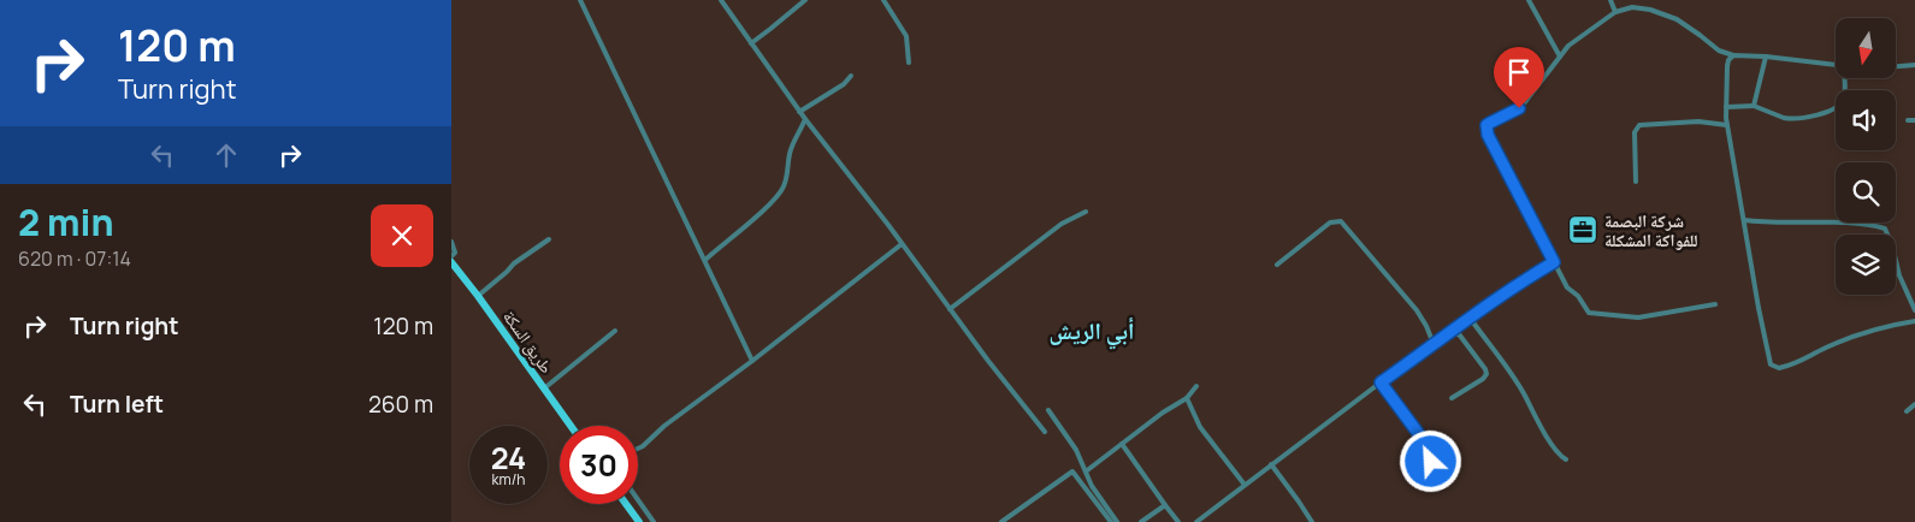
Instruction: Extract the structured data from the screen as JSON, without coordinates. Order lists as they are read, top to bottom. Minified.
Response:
{"streets":{"main road":["طريق السكة"]},"districts":["أبي الريش"],"places":{"office":["شركة البصمة للفواكة المشكلة"]},"north":"bottom","page":{"turn":["120 m","Turn right"],"heading":["2 min","620 m · 07:14"],"list":[{"name":"Turn right","value":"120 m"},{"name":"Turn left","value":"260 m"}],"speed":"24 km/h","limit":"30"}}
